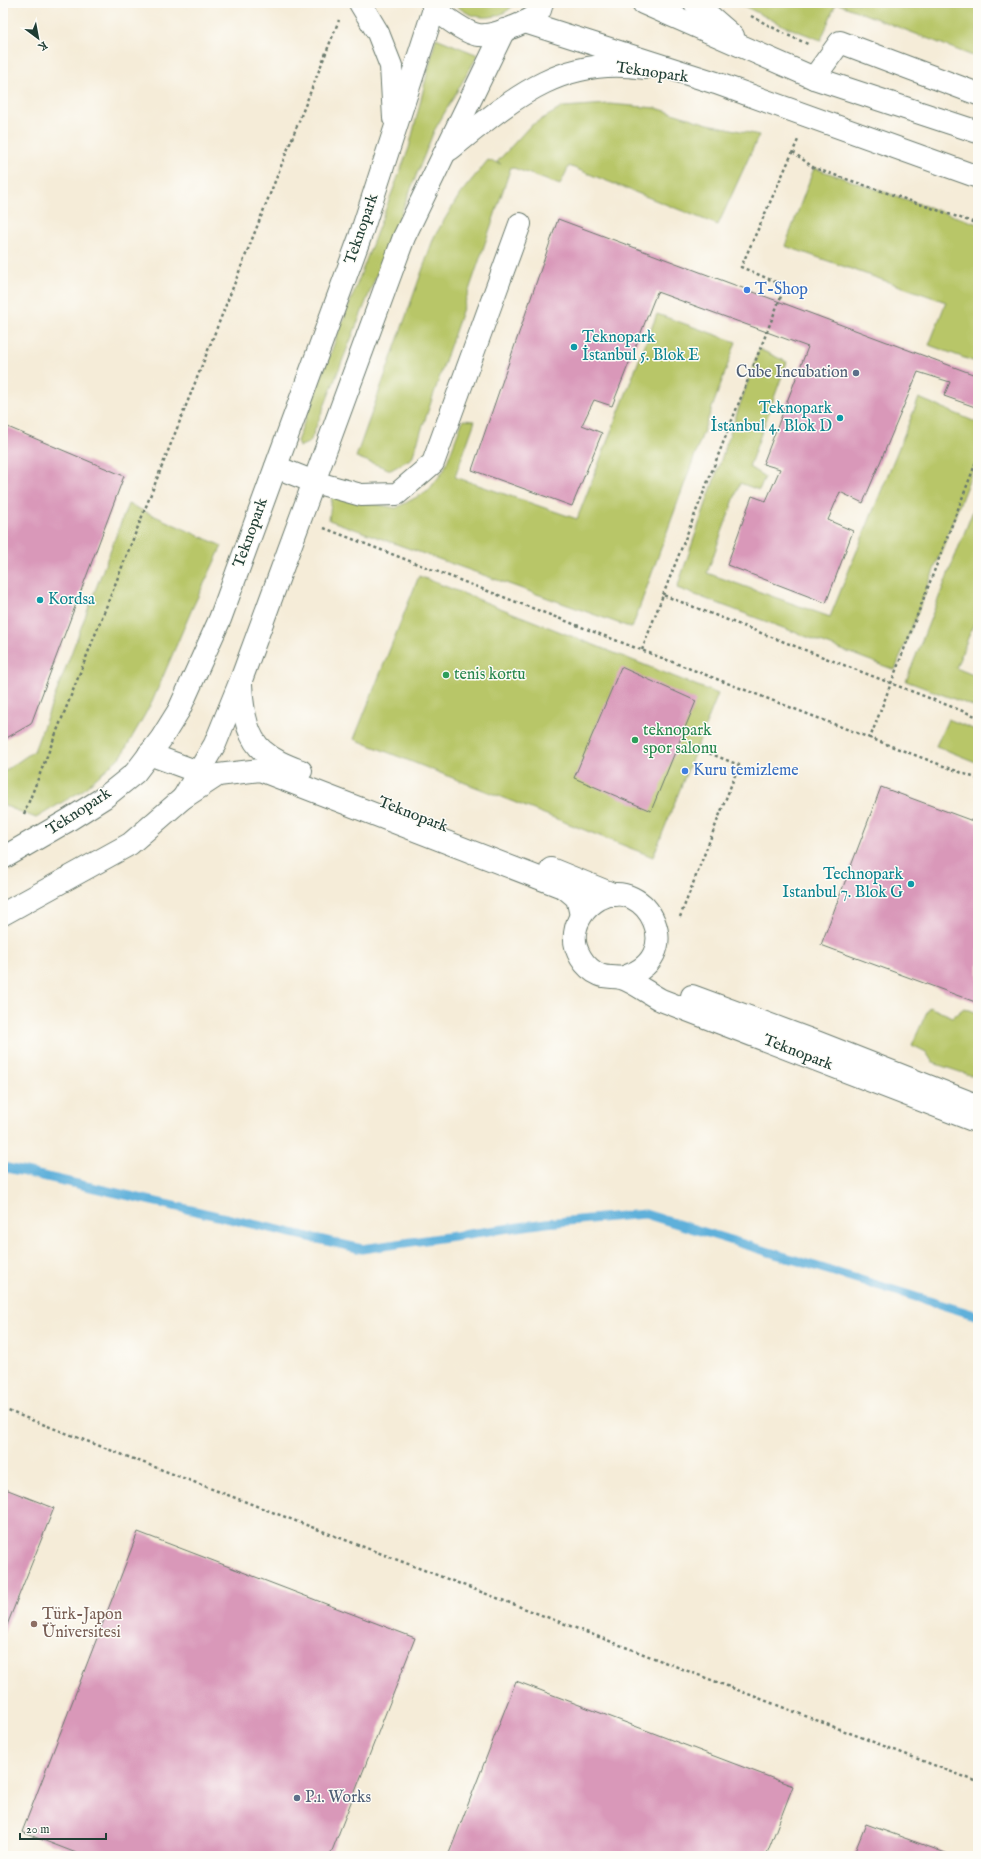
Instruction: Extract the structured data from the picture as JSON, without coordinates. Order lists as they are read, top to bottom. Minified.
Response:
{"streets":{"street":["Teknopark"]},"places":["T-Shop","Teknopark İstanbul 5. Blok E","Cube Incubation","Teknopark İstanbul 4. Blok D","Kordsa","tenis kortu","teknopark spor salonu","Kuru temizleme","Technopark Istanbul 7. Blok G","Türk-Japon Üniversitesi","P.ı. Works"],"scale_bar":"20 m","north":"bottom right"}
